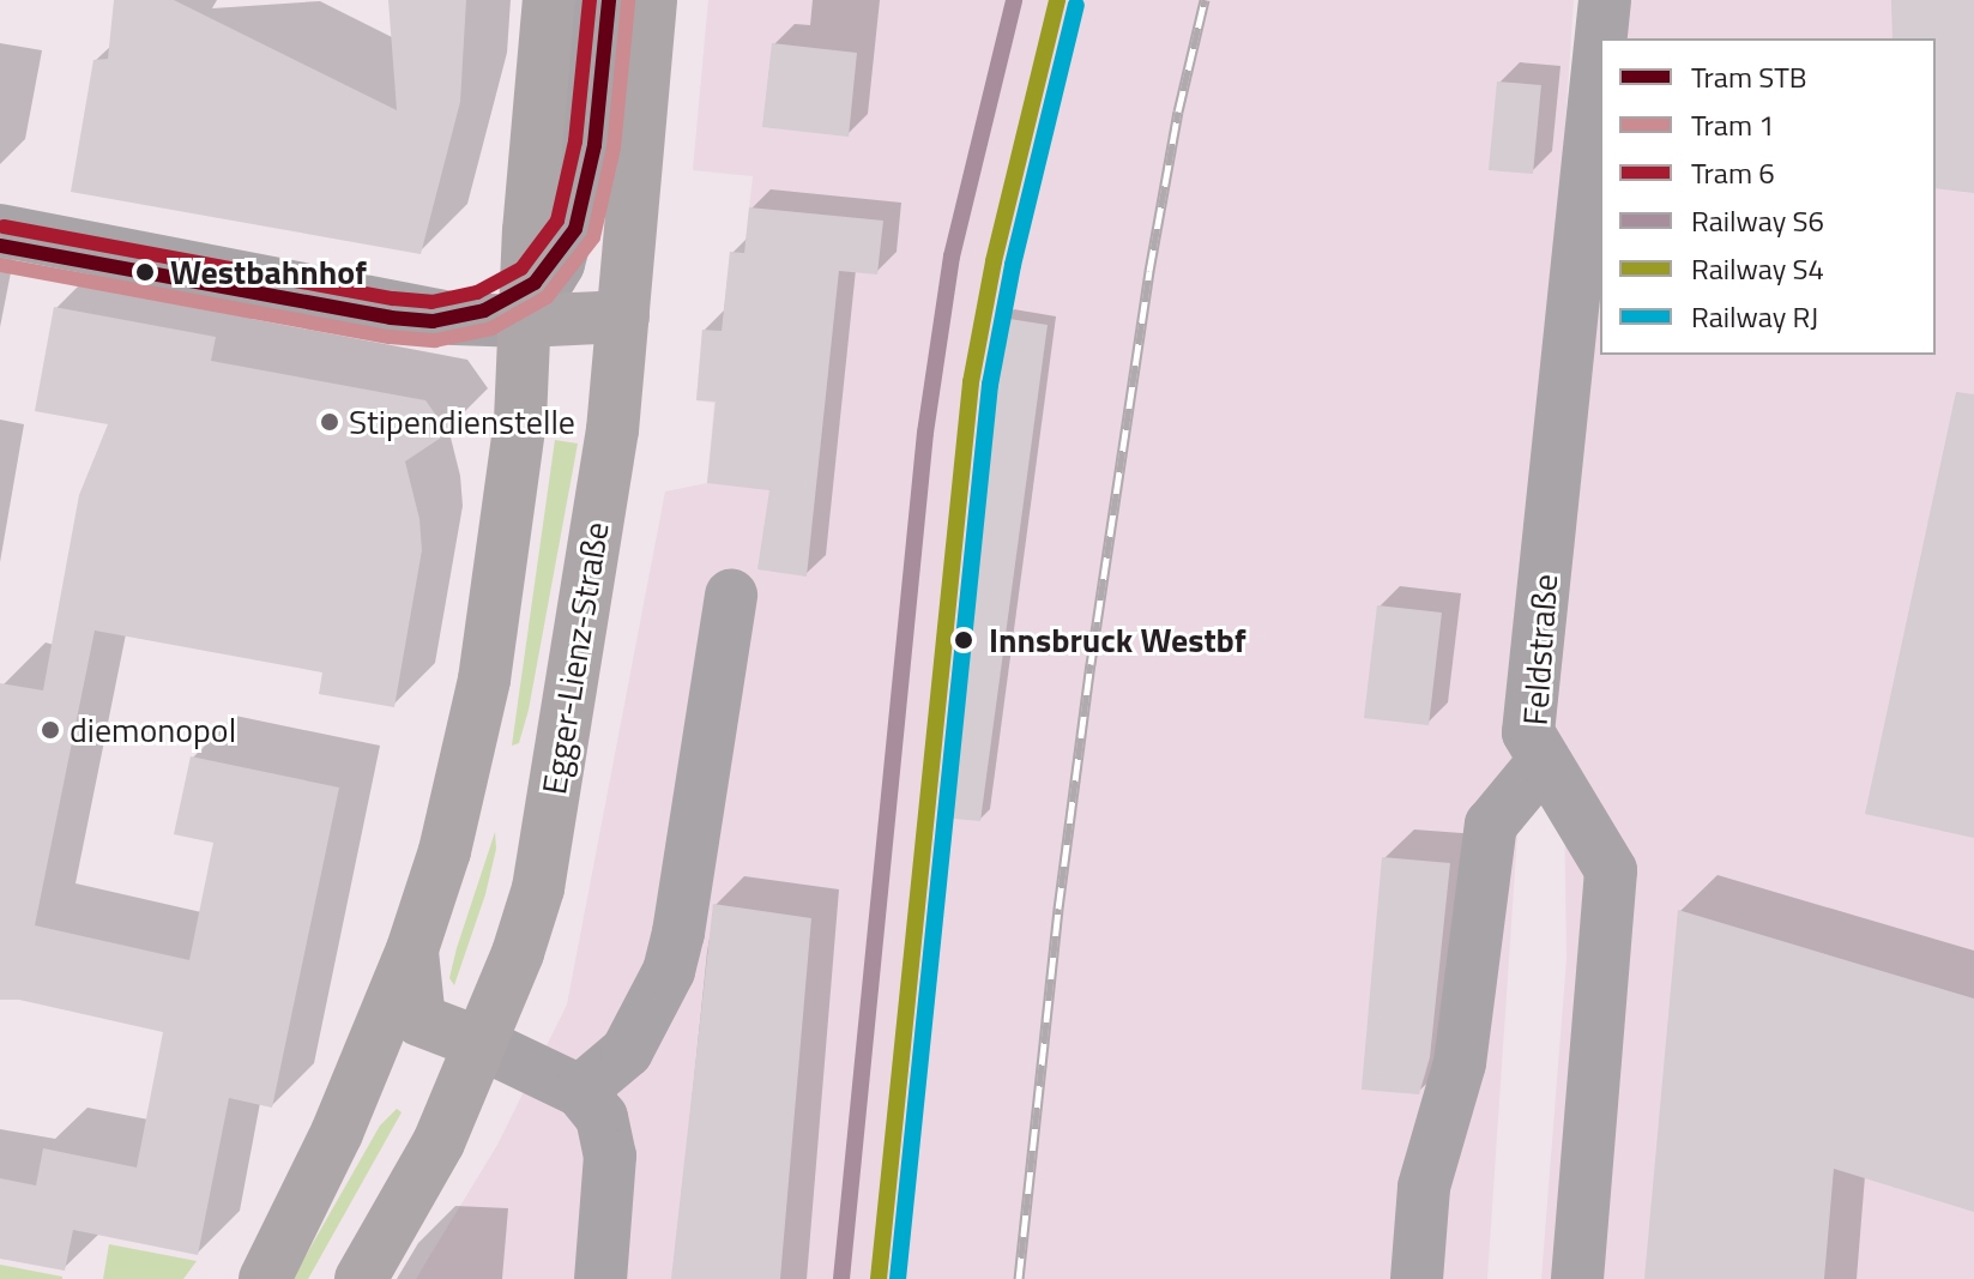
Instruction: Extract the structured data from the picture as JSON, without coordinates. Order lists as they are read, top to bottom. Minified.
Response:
{"streets":{"main road":["Egger-Lienz-Straße"],"street":["Feldstraße"]},"places":["Westbahnhof","Stipendienstelle","Innsbruck Westbf","diemonopol"],"lines":["tram line STB","tram line 6","rail line S6","rail line S4","tram line 1","rail line RJ"],"legend":["Tram STB","Tram 1","Tram 6","Railway S6","Railway S4","Railway RJ"]}
